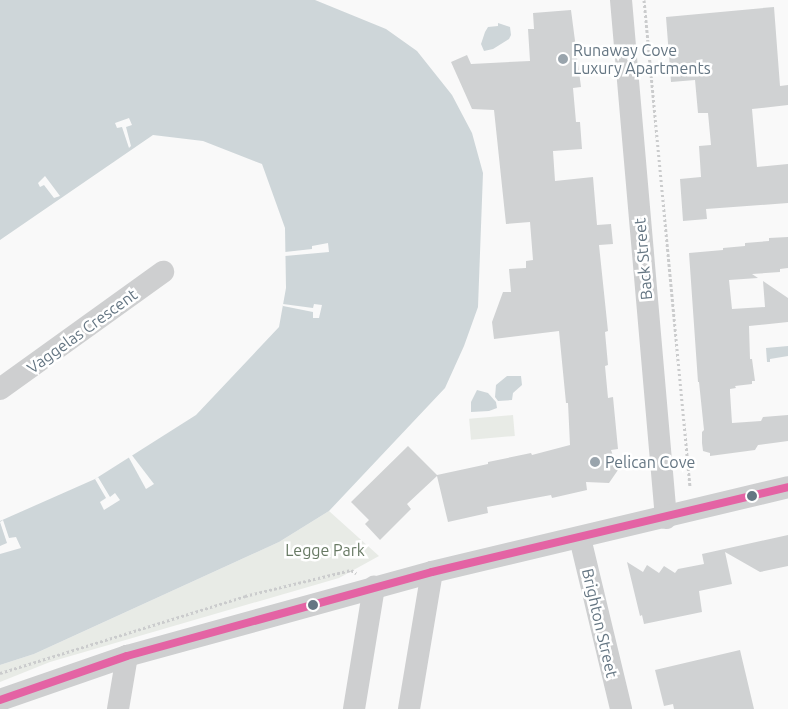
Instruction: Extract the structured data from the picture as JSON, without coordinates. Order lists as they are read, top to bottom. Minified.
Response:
{"streets":{"street":["Back Street","Vaggelas Crescent","Brighton Street"]},"parks":["Legge Park"],"places":["Runaway Cove Luxury Apartments","Pelican Cove"]}
